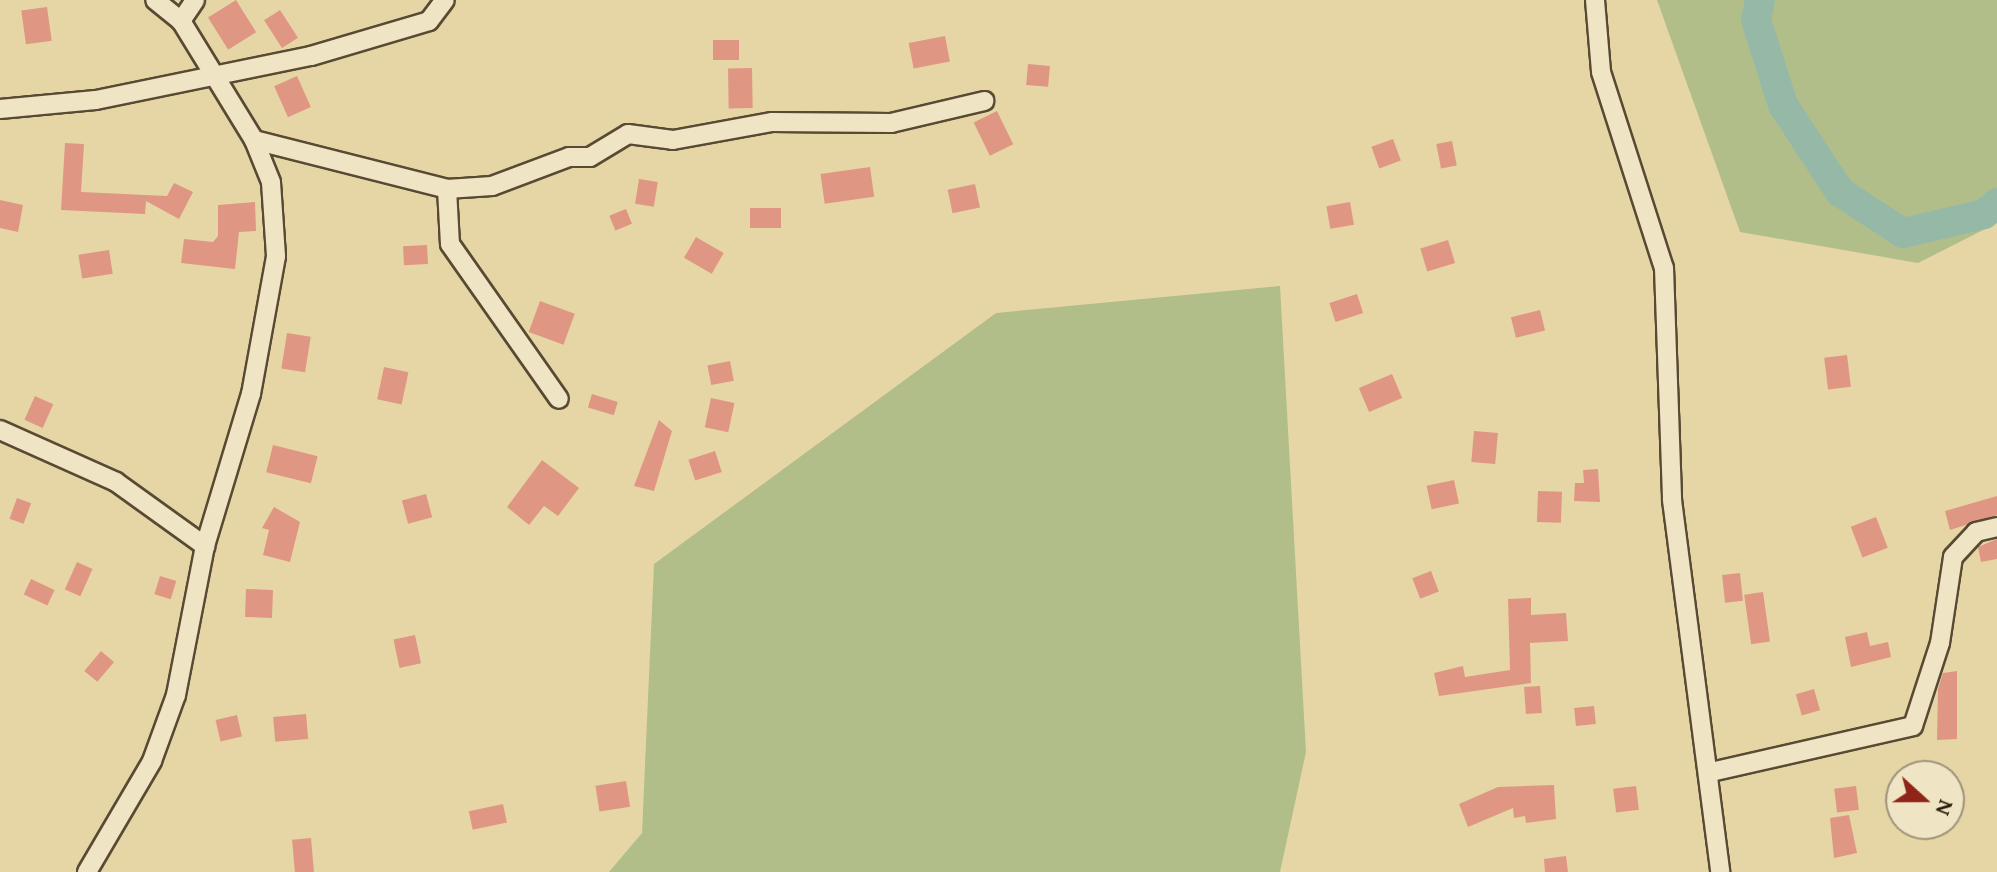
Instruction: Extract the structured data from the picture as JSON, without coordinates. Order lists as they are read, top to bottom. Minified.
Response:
{"north":"right"}
